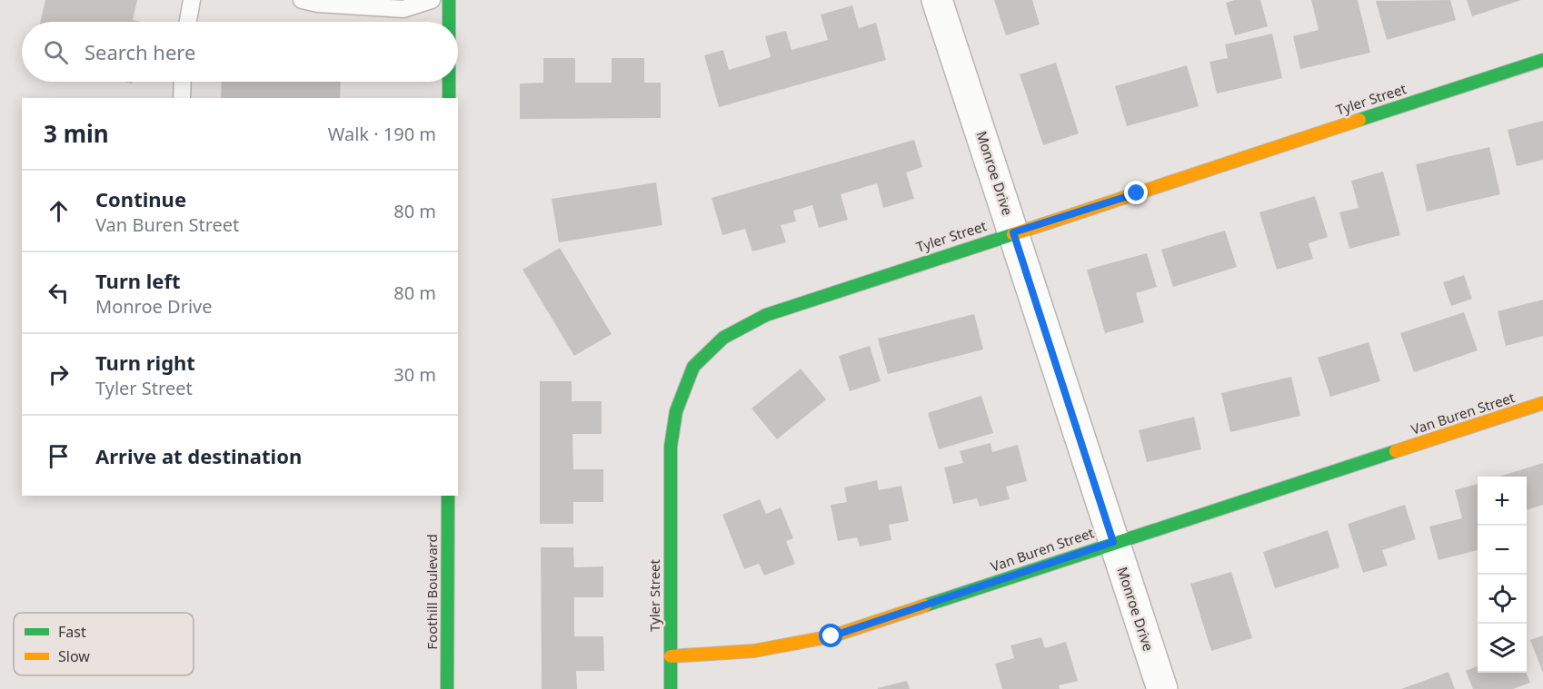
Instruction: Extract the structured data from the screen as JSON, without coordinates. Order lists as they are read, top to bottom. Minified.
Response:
{"streets":{"street":["Tyler Street","Monroe Drive","Van Buren Street","Foothill Boulevard"]},"crossings":[["Tyler Street","Monroe Drive"],["Tyler Street","Van Buren Street"],["Monroe Drive","Van Buren Street"]],"legend":["Fast","Slow"],"page":{"search":"Search here","heading":["3 min","Walk · 190 m"],"list":[["Continue","Van Buren Street","80 m"],["Turn left","Monroe Drive","80 m"],["Turn right","Tyler Street","30 m"],"Arrive at destination"],"map_buttons":["+","−"]}}
